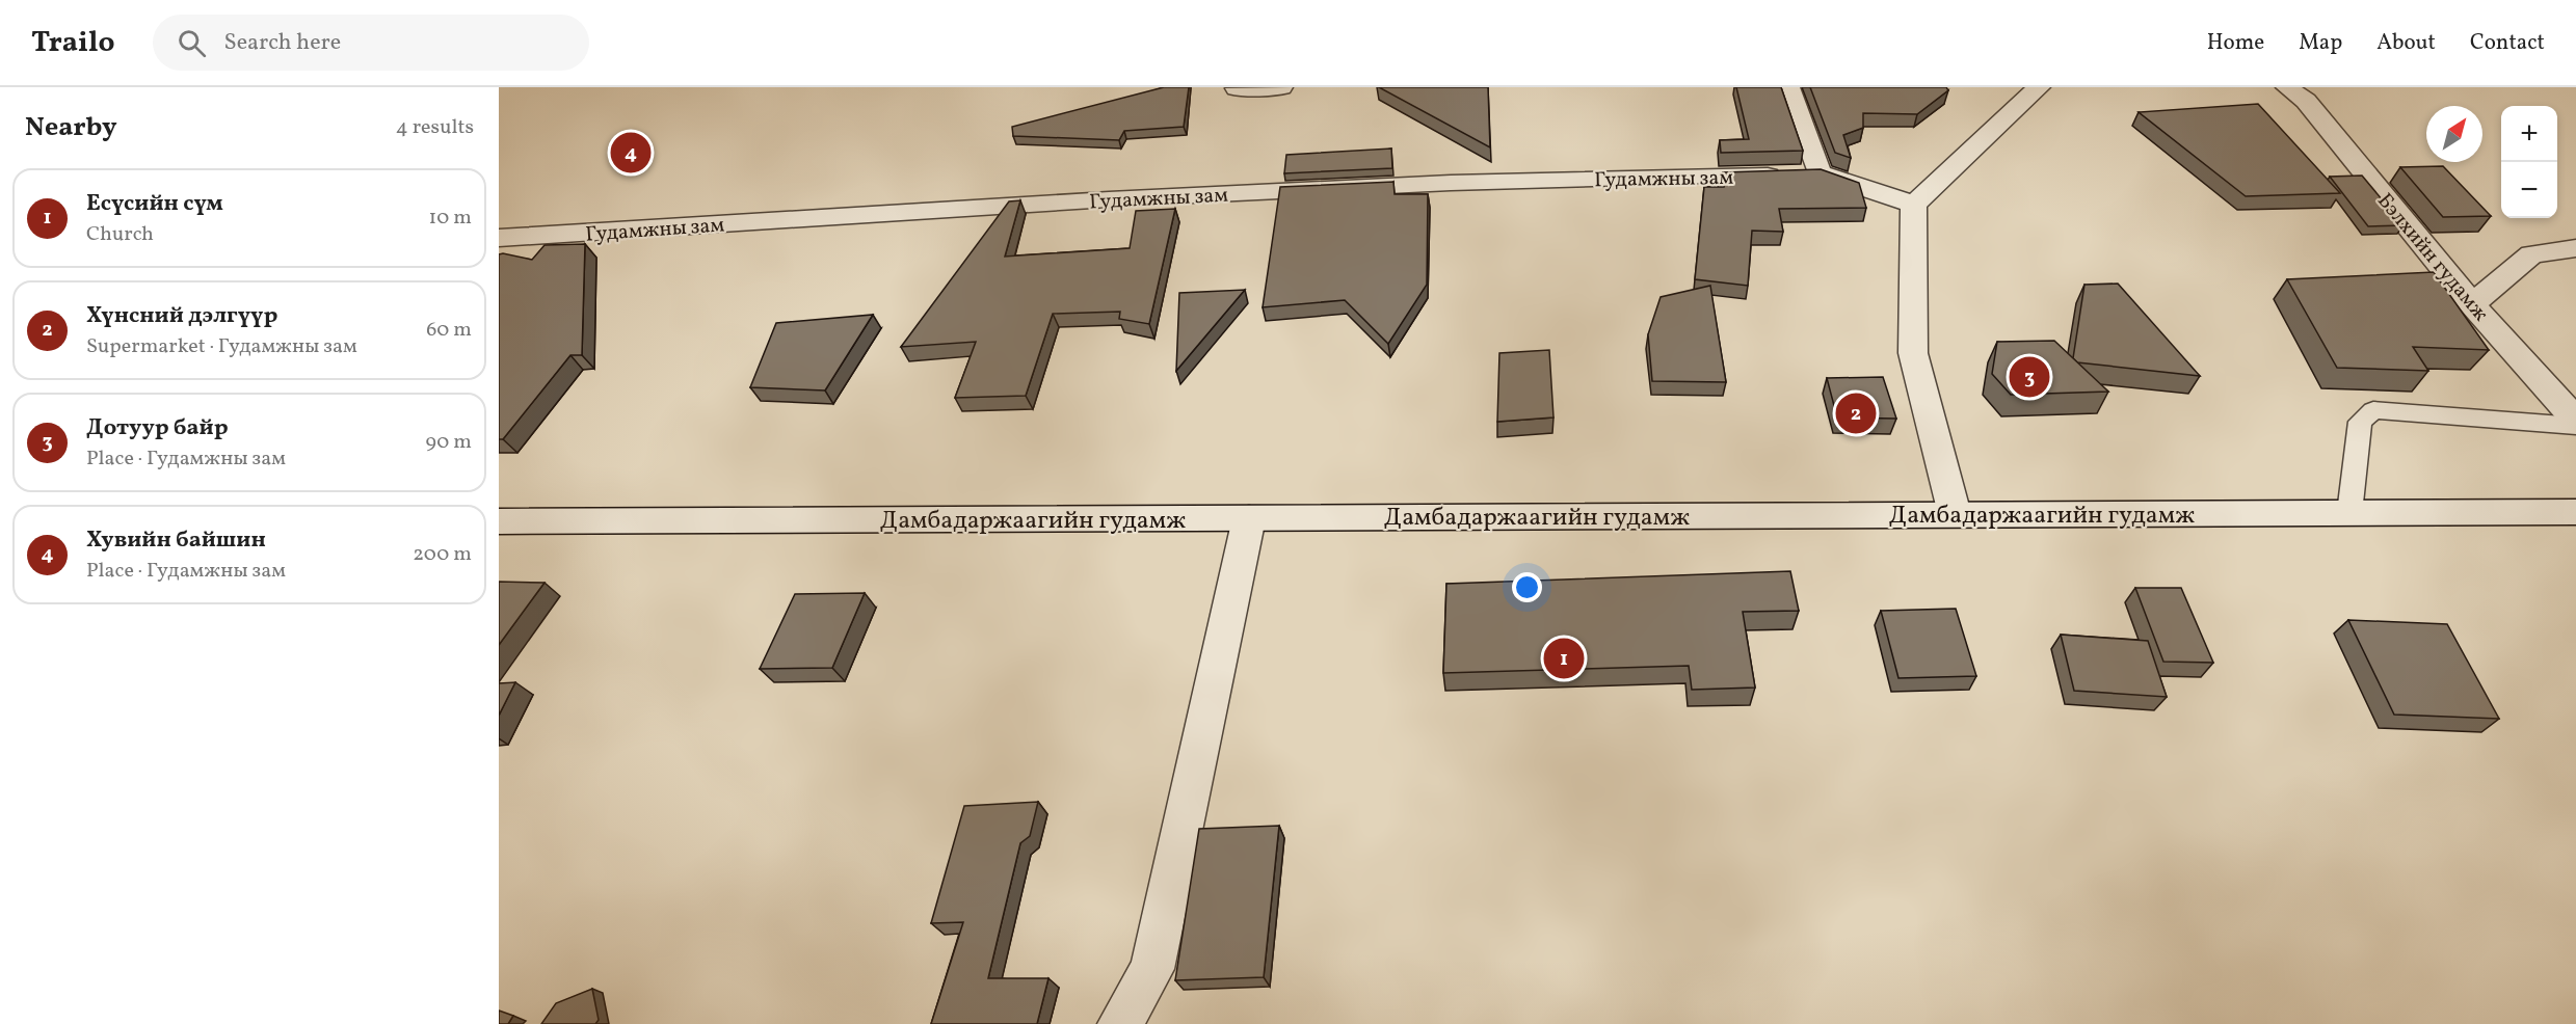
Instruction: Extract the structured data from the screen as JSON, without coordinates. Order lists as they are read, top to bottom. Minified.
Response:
{"streets":{"street":["Гудамжны зам","Бэлхийн гудамж","Дамбадаржаагийн гудамж"]},"north":"top right","page":{"header":"Trailo","search":"Search here","nav":["Home","Map","About","Contact"],"heading":["Nearby","4 results"],"map_buttons":["+","−"],"pins":["4","3","2","1"],"list":[{"mark":"1","name":"Есүсийн сүм","note":"Church","value":"10 m"},{"mark":"2","name":"Хүнсний дэлгүүр","note":"Supermarket · Гудамжны зам","value":"60 m"},{"mark":"3","name":"Дотуур байр","note":"Place · Гудамжны зам","value":"90 m"},{"mark":"4","name":"Хувийн байшин","note":"Place · Гудамжны зам","value":"200 m"}]}}
